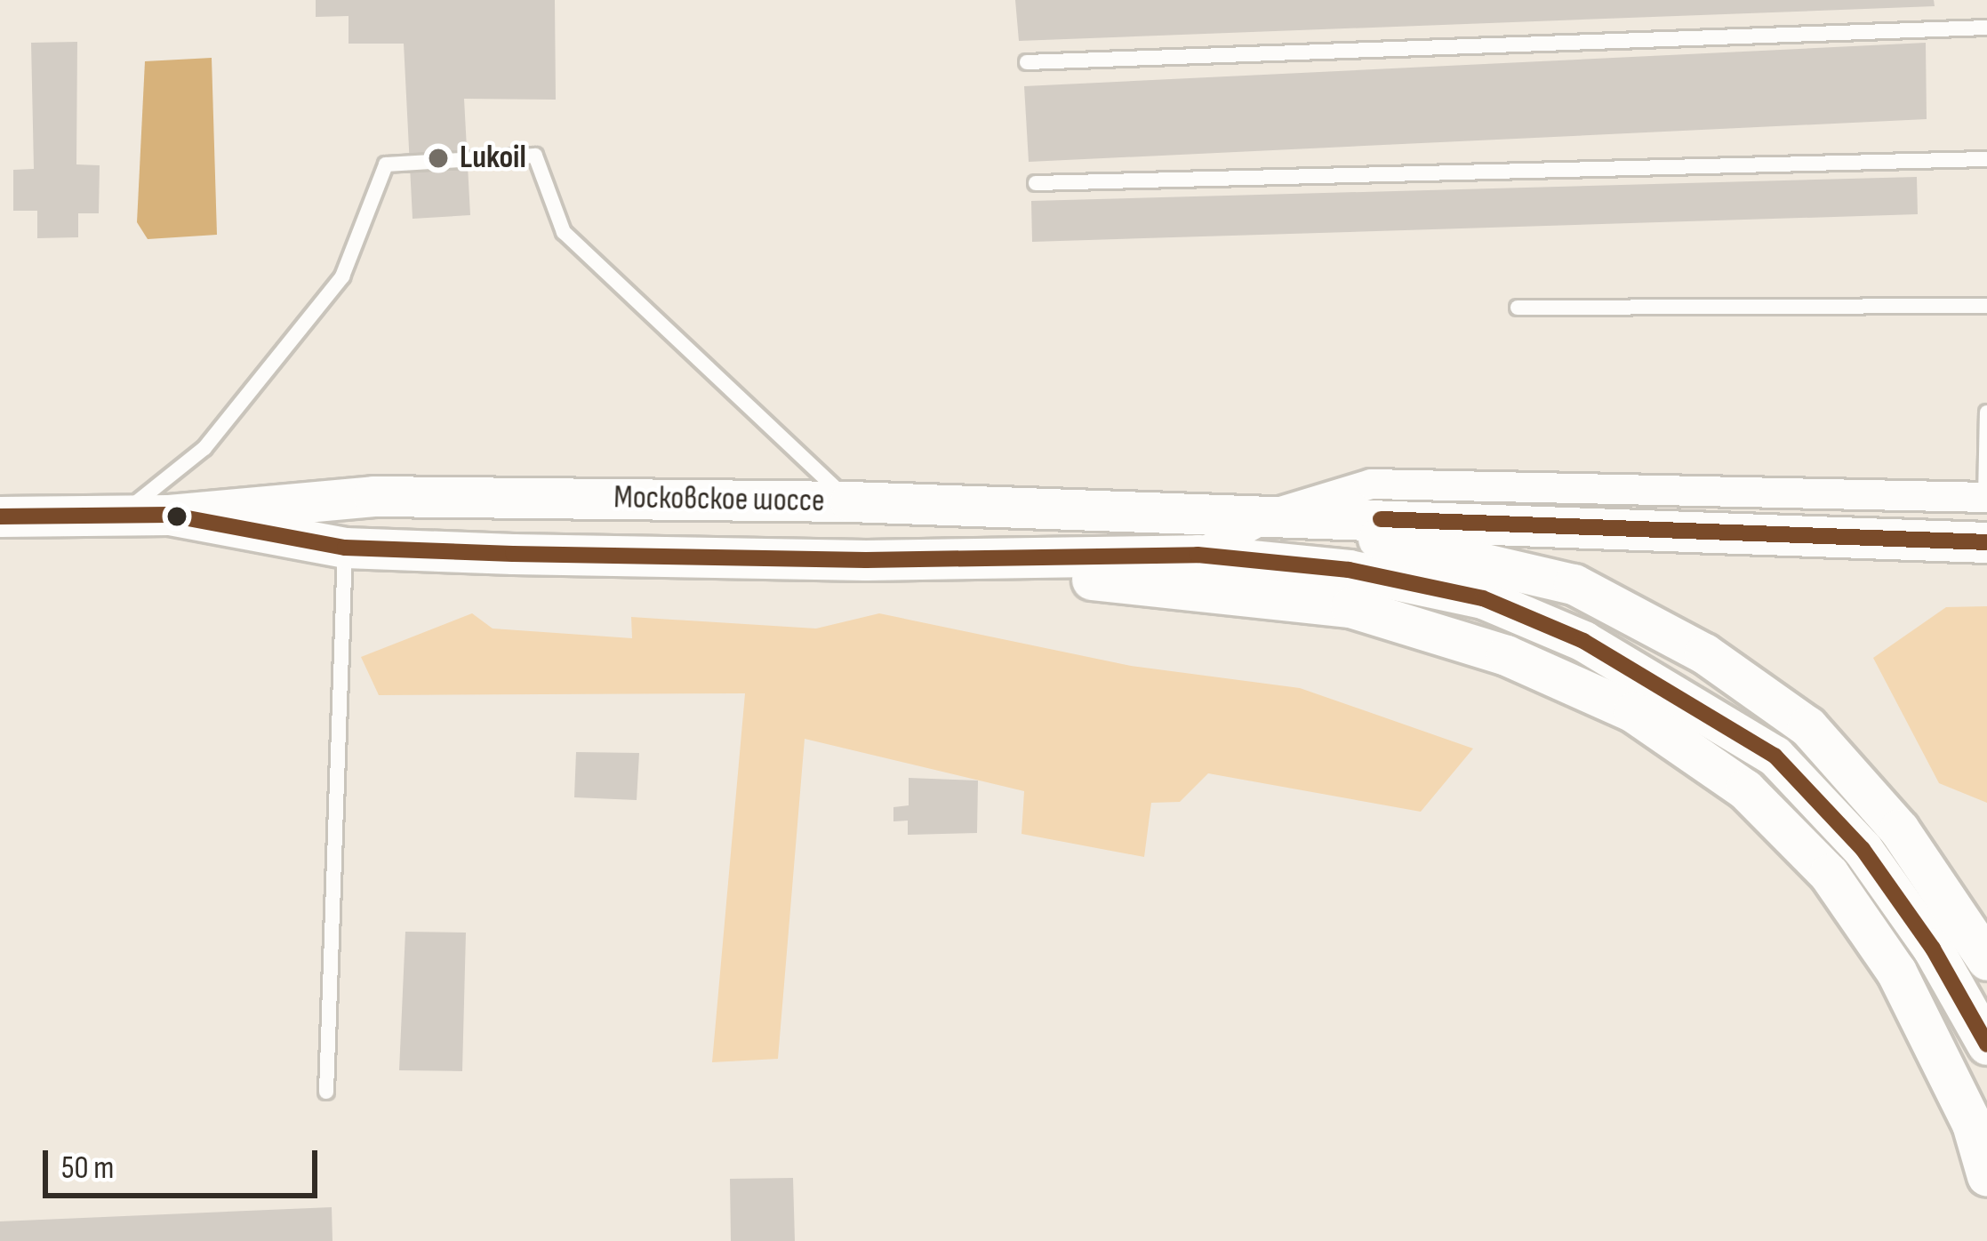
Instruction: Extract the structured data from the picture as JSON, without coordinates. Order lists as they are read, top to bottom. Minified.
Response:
{"streets":{"main road":["Московское шоссе"]},"places":["Lukoil"],"scale_bar":"50 m"}
